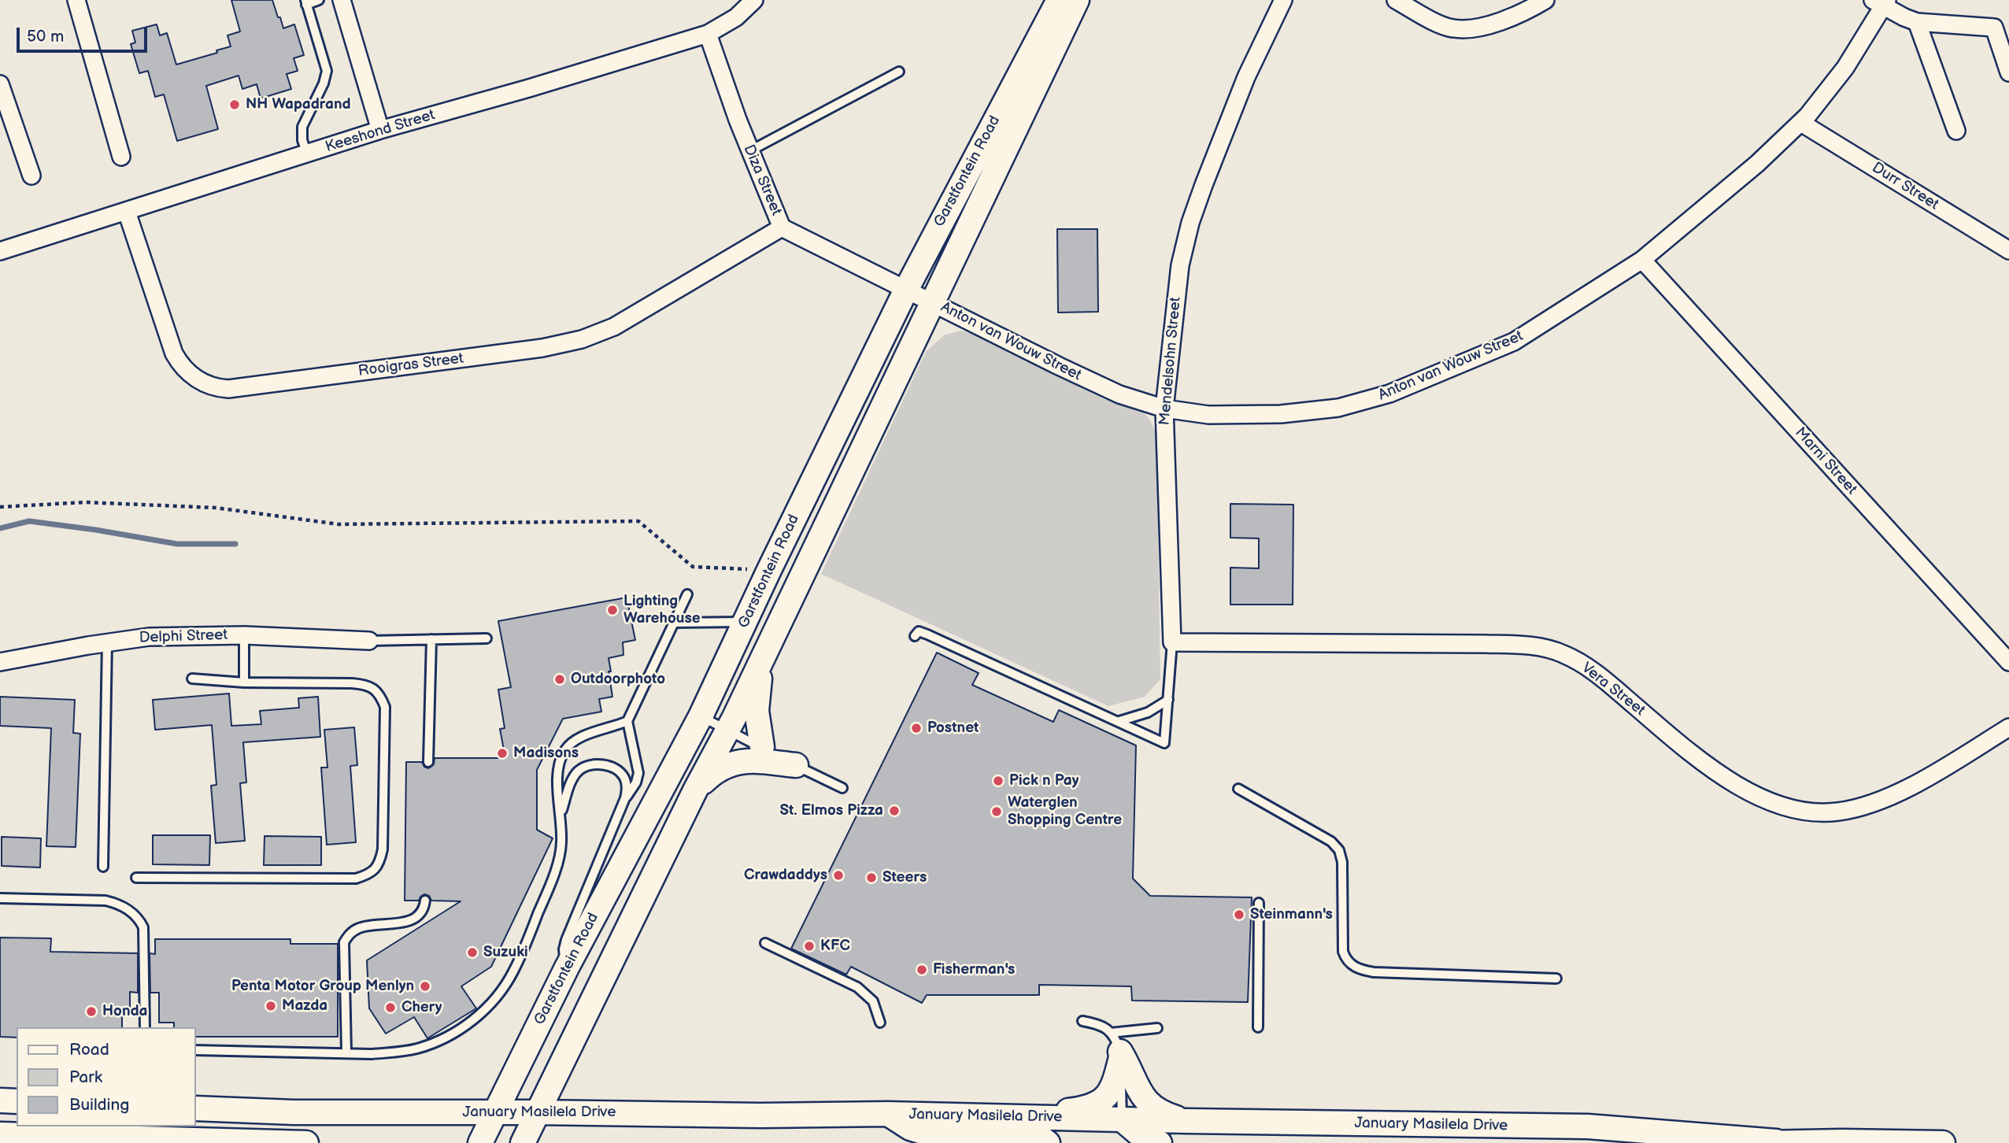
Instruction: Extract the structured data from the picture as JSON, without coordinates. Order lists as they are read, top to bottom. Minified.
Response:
{"streets":{"main road":["Garstfontein Road","January Masilela Drive"],"street":["Keeshond Street","Diza Street","Durr Street","Anton van Wouw Street","Mendelsohn Street","Rooigras Street","Marni Street","Delphi Street","Vera Street"]},"crossings":[["Keeshond Street","Diza Street"],["Keeshond Street","Rooigras Street"],["Garstfontein Road","Diza Street"],["Garstfontein Road","Anton van Wouw Street"],["Garstfontein Road","January Masilela Drive"],["Diza Street","Anton van Wouw Street"],["Diza Street","Rooigras Street"],["Durr Street","Anton van Wouw Street"],["Anton van Wouw Street","Mendelsohn Street"],["Anton van Wouw Street","Marni Street"],["Mendelsohn Street","Vera Street"]],"places":["NH Wapadrand","Lighting Warehouse","Outdoorphoto","Postnet","Madisons","Pick n Pay","St. Elmos Pizza","Waterglen Shopping Centre","Crawdaddys","Steers","Steinmann's","KFC","Suzuki","Fisherman's","Penta Motor Group Menlyn","Mazda","Chery","Honda"],"legend":["Road","Park","Building"],"scale_bar":"50 m"}
